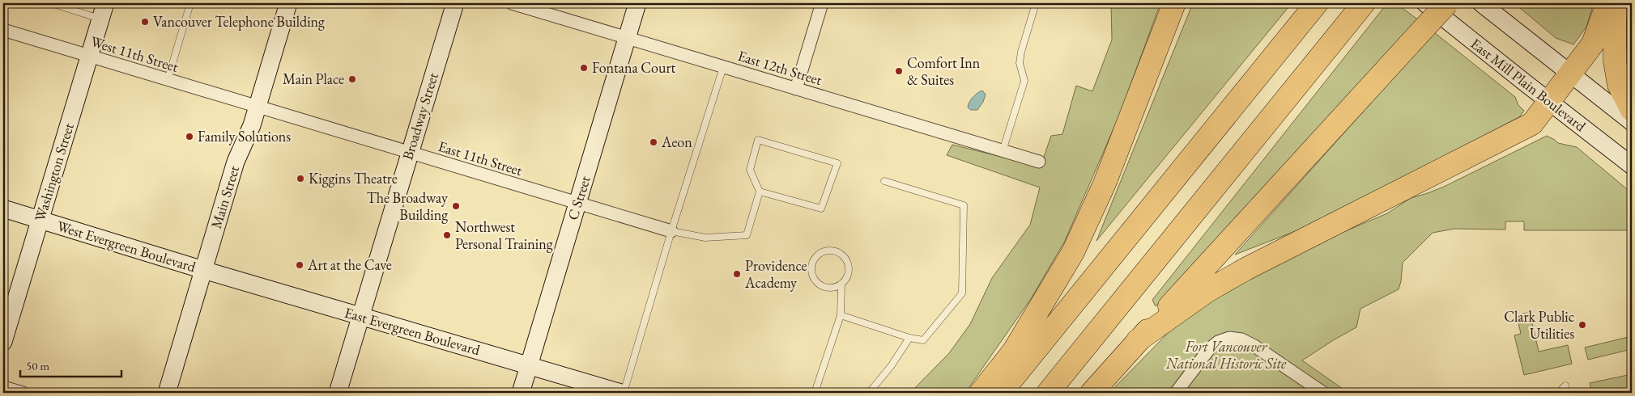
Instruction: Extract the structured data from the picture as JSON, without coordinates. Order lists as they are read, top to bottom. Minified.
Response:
{"streets":{"street":["West 11th Street","East 12th Street","East Mill Plain Boulevard","Broadway Street","East 11th Street","Washington Street","Main Street","C Street","West Evergreen Boulevard","East Evergreen Boulevard"]},"crossings":[["West 11th Street","East 11th Street"],["West 11th Street","Washington Street"],["West 11th Street","Main Street"],["East 12th Street","C Street"],["Broadway Street","East 11th Street"],["Broadway Street","East Evergreen Boulevard"],["East 11th Street","Main Street"],["East 11th Street","C Street"],["Washington Street","West Evergreen Boulevard"],["Main Street","West Evergreen Boulevard"],["Main Street","East Evergreen Boulevard"],["C Street","East Evergreen Boulevard"],["West Evergreen Boulevard","East Evergreen Boulevard"]],"parks":["Fort Vancouver National Historic Site"],"places":["Vancouver Telephone Building","Fontana Court","Comfort Inn & Suites","Main Place","Family Solutions","Aeon","Kiggins Theatre","The Broadway Building","Northwest Personal Training","Art at the Cave","Providence Academy","Clark Public Utilities"],"scale_bar":"50 m"}
